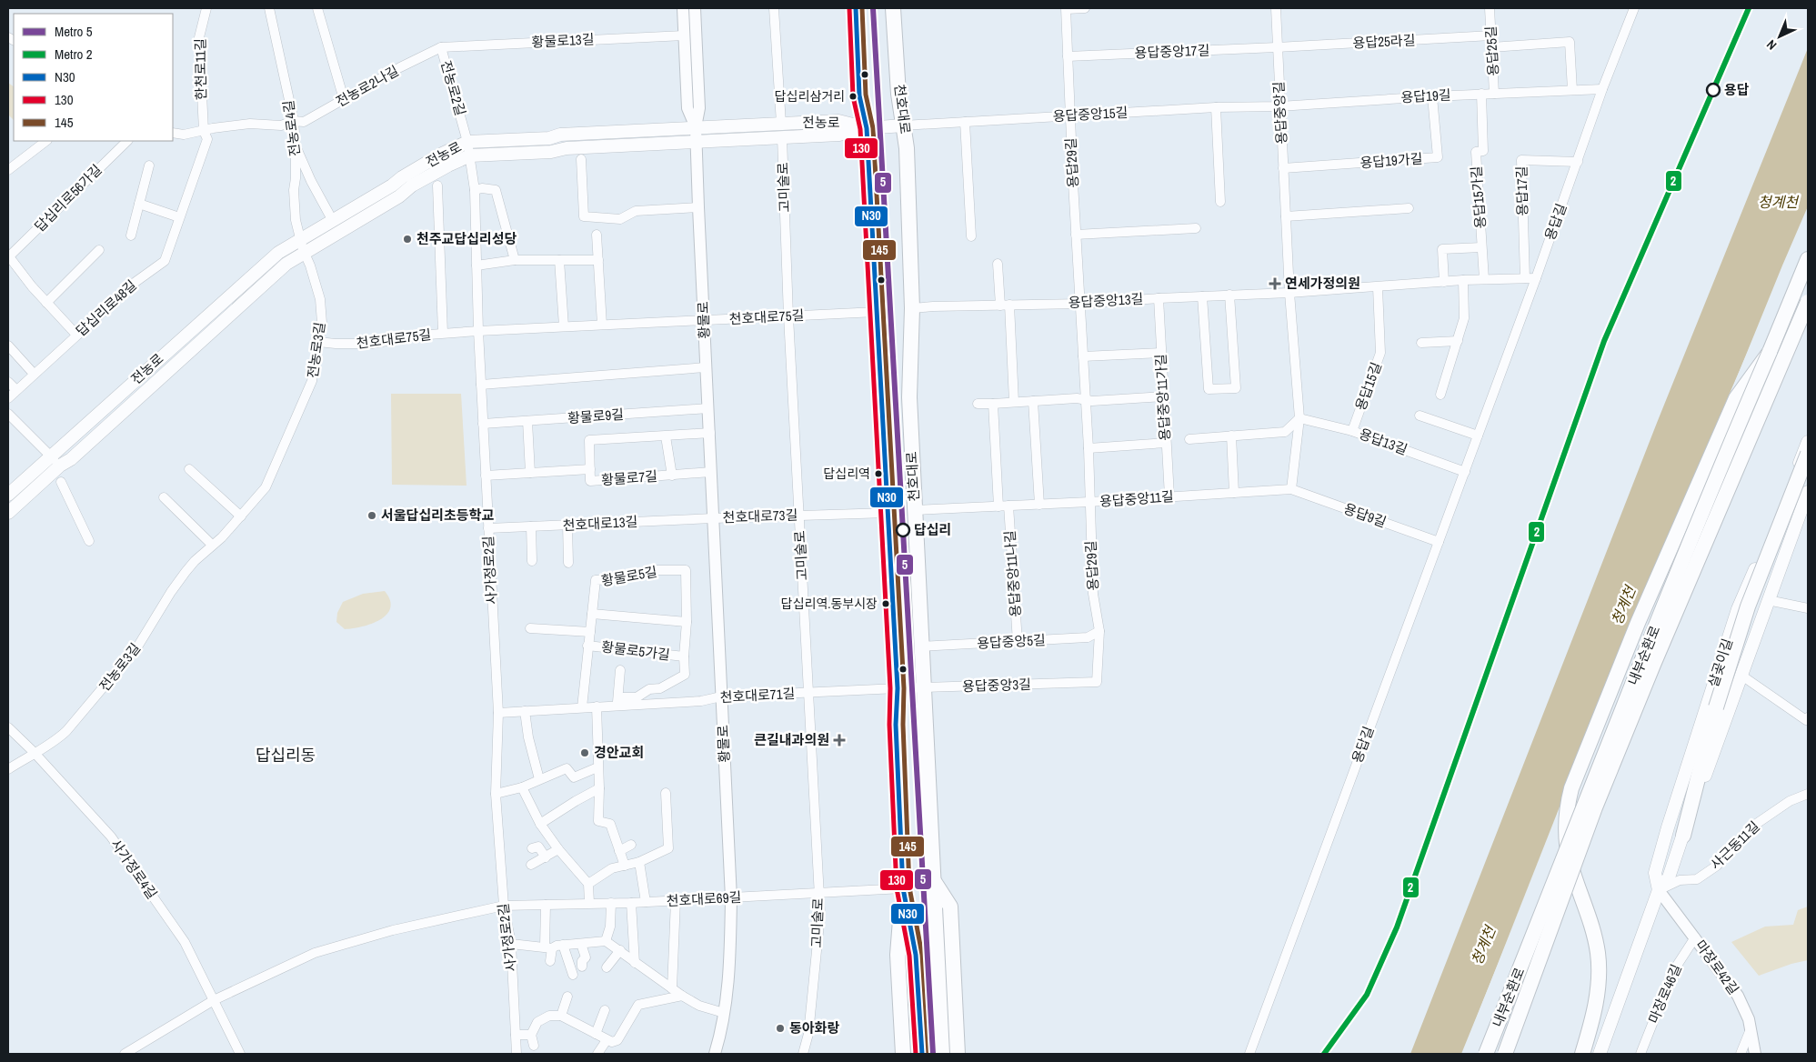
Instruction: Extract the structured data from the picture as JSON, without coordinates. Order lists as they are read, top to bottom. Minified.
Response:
{"streets":{"main road":["천호대로","용답중앙15길","전농로","내부순환로","살곶이길"],"street":["황물로13길","용답25라길","용답25길","용답중앙17길","한천로11길","전농로2나길","전농로2길","용답19길","용답중앙길","전농로4길","용답19가길","용답29길","고미술로","용답17길","용답15가길","답십리로56가길","용답길","용답중앙13길","답십리로48길","천호대로75길","황물로","전농로3길","용답15길","용답중앙11가길","황물로9길","용답13길","황물로7길","용답중앙11길","용답9길","천호대로73길","천호대로13길","사가정로2길","용답중앙11나길","황물로5길","용답중앙5길","황물로5가길","용답중앙3길","천호대로71길","사근동11길","사가정로4길","천호대로69길","마장로42길","마장로46길"]},"crossings":[["황물로13길","전농로2나길"],["황물로13길","전농로2길"],["황물로13길","황물로"],["용답25라길","용답25길"],["용답25라길","용답중앙17길"],["용답25라길","용답중앙길"],["용답25길","용답19길"],["용답중앙17길","용답중앙길"],["용답중앙17길","용답29길"],["한천로11길","전농로2나길"],["한천로11길","답십리로48길"],["전농로2나길","전농로2길"],["전농로2나길","전농로4길"],["전농로2나길","답십리로48길"],["전농로2길","전농로"],["전농로2길","사가정로2길"],["용답19길","용답중앙길"],["용답19길","용답중앙15길"],["용답19길","용답19가길"],["용답19길","용답15가길"],["용답19길","용답길"],["천호대로","용답중앙15길"],["천호대로","전농로"],["천호대로","용답중앙13길"],["천호대로","천호대로75길"],["천호대로","용답중앙11길"],["천호대로","천호대로73길"],["천호대로","용답중앙5길"],["천호대로","용답중앙3길"],["천호대로","천호대로71길"],["천호대로","천호대로69길"],["용답중앙길","용답중앙15길"],["용답중앙길","용답19가길"],["용답중앙길","용답중앙13길"],["용답중앙길","용답13길"],["용답중앙길","용답중앙11길"],["용답중앙길","용답9길"],["용답중앙15길","전농로"],["용답중앙15길","용답29길"],["전농로","전농로4길"],["전농로","고미술로"],["전농로","황물로"],["전농로","전농로3길"],["전농로","사가정로2길"],["전농로4길","전농로3길"],["용답29길","용답중앙13길"],["용답29길","용답중앙11길"],["용답29길","용답중앙5길"],["용답29길","용답중앙3길"],["고미술로","천호대로75길"],["고미술로","천호대로73길"],["고미술로","천호대로71길"],["고미술로","천호대로69길"],["용답17길","용답길"],["용답길","용답13길"],["용답길","용답9길"],["용답중앙13길","용답중앙11가길"],["천호대로75길","황물로"],["천호대로75길","전농로3길"],["천호대로75길","사가정로2길"],["황물로","황물로9길"],["황물로","황물로7길"],["황물로","천호대로73길"],["황물로","천호대로13길"],["황물로","천호대로71길"],["황물로","천호대로69길"],["전농로3길","사가정로4길"],["용답15길","용답13길"],["용답중앙11가길","용답중앙11길"],["황물로9길","사가정로2길"],["황물로7길","사가정로2길"],["용답중앙11길","용답9길"],["용답중앙11길","용답중앙11나길"],["천호대로73길","천호대로13길"],["천호대로13길","사가정로2길"],["사가정로2길","천호대로71길"],["사가정로2길","천호대로69길"],["용답중앙11나길","용답중앙5길"],["황물로5길","황물로5가길"],["황물로5길","천호대로71길"],["황물로5가길","천호대로71길"],["살곶이길","사근동11길"],["살곶이길","마장로42길"],["용답중앙3길","천호대로71길"],["사근동11길","마장로42길"],["마장로42길","마장로46길"]],"districts":["답십리동"],"water":["청계천"],"places":{"other":["용답","답십리삼거리","천주교답십리성당","답십리역","서울답십리초등학교","답십리","답십리역.동부시장","경안교회","동아화랑"],"health":["연세가정의원","큰길내과의원"]},"lines":["metro line 5","metro line 2","transit line N30","transit line 130","transit line 145"],"legend":["Metro 5","Metro 2","N30","130","145"],"north":"bottom left"}
